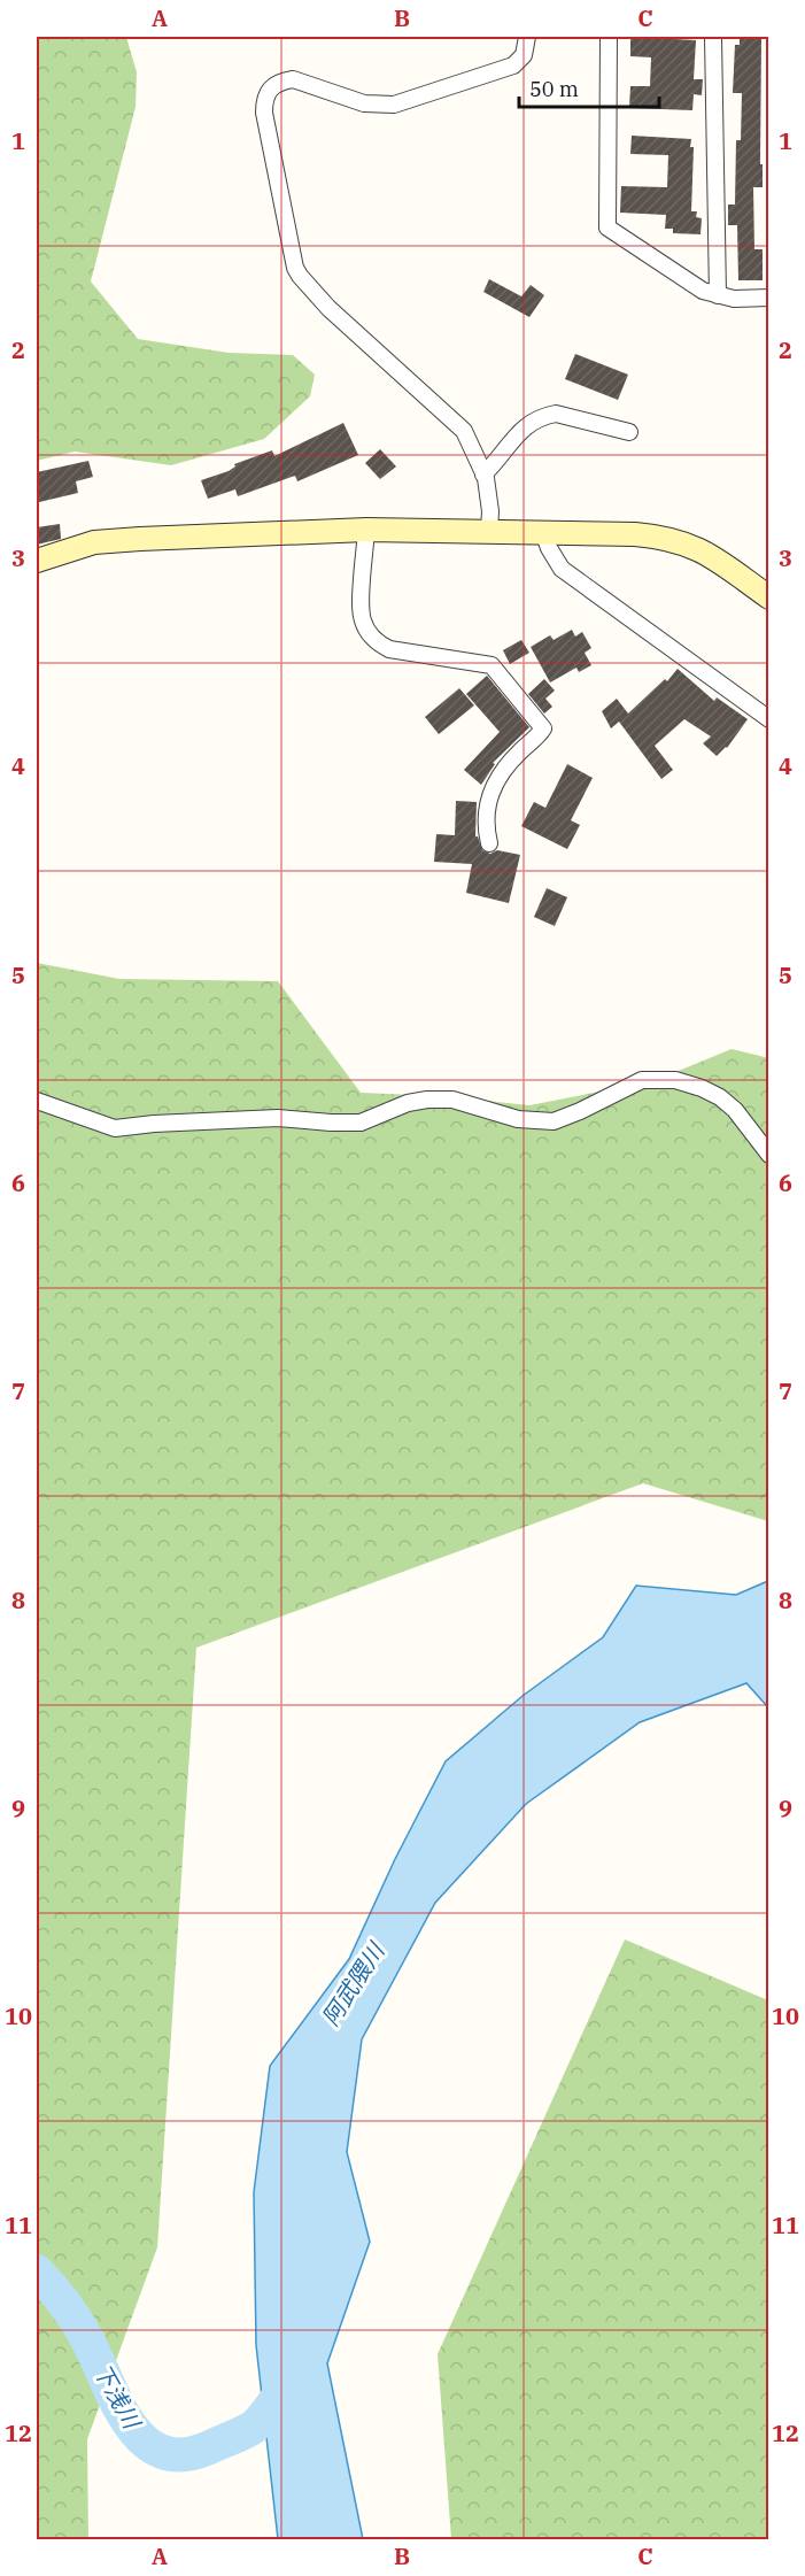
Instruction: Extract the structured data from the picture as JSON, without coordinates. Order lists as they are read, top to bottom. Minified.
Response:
{"water":["阿武隈川","下浅川"],"scale_bar":"50 m","grid":{"columns":["A","B","C"],"rows":["1","2","3","4","5","6","7","8","9","10","11","12"]}}
